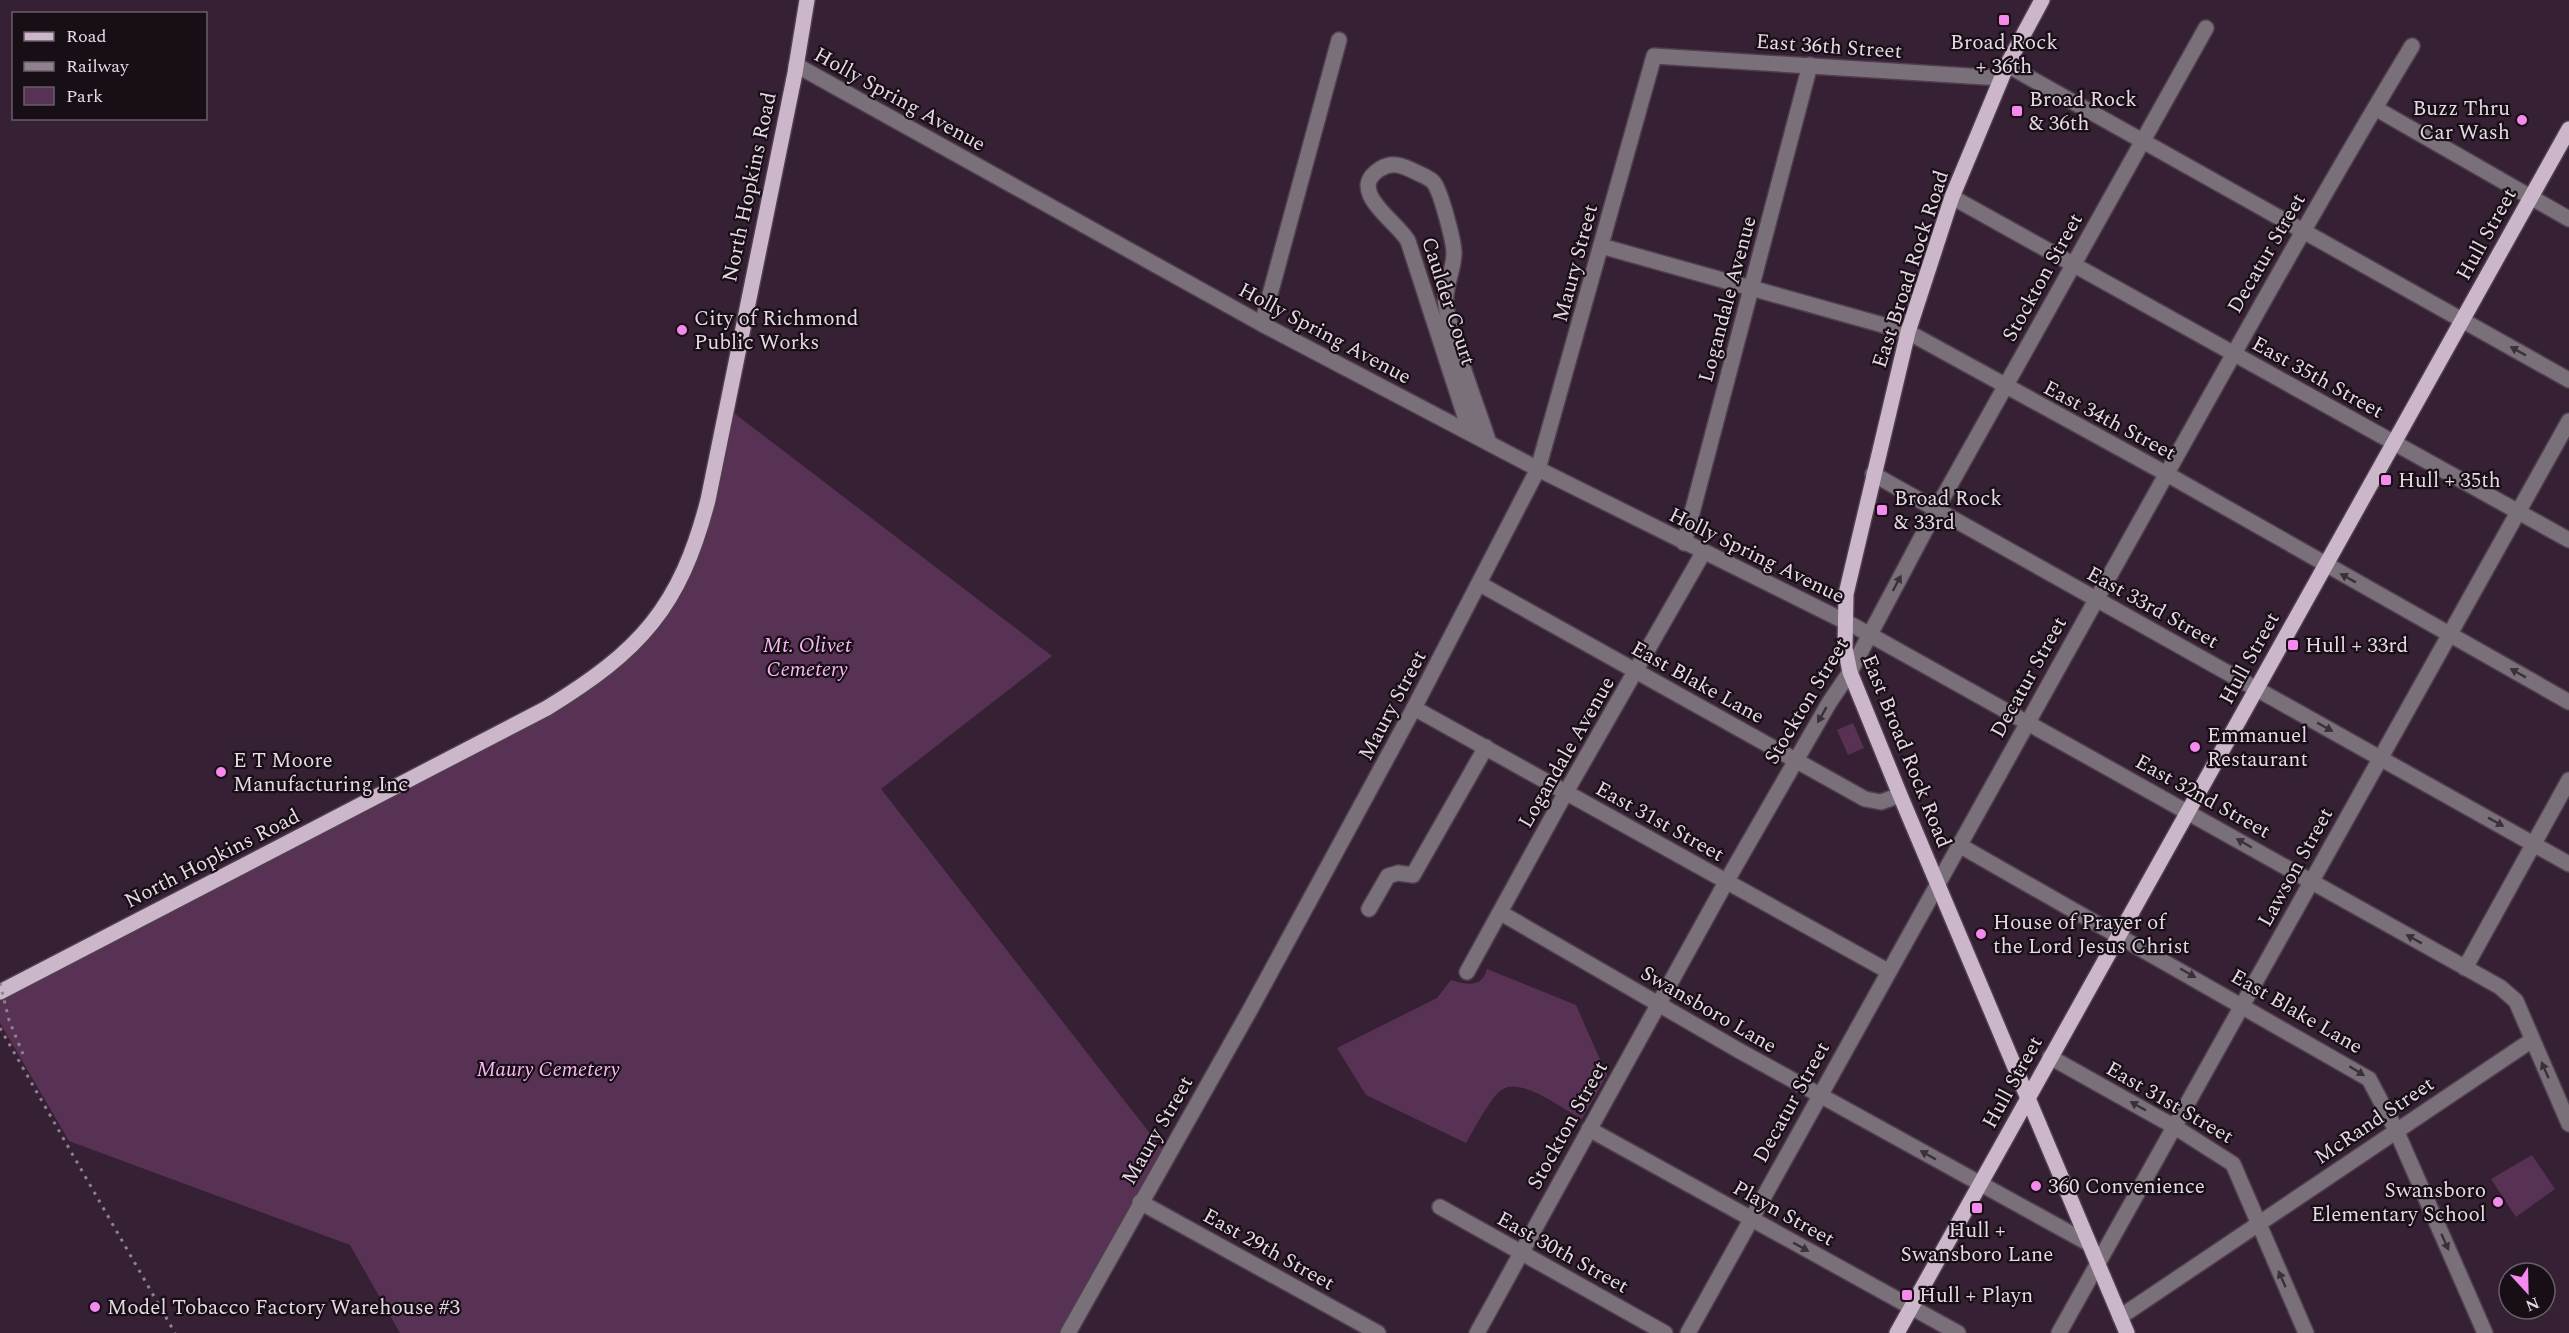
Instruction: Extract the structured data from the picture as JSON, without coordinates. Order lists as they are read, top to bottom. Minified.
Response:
{"streets":{"main road":["North Hopkins Road","Hull Street","East Broad Rock Road"],"street":["East 36th Street","Holly Spring Avenue","Decatur Street","Maury Street","Stockton Street","Logandale Avenue","Caulder Court","East 35th Street","East 34th Street","East 33rd Street","East Blake Lane","East 32nd Street","East 31st Street","Lawson Street","Swansboro Lane","McRand Street","Playn Street","East 29th Street","East 30th Street"]},"crossings":[["East 36th Street","Hull Street"],["East 36th Street","Decatur Street"],["East 36th Street","Maury Street"],["East 36th Street","East Broad Rock Road"],["East 36th Street","Stockton Street"],["East 36th Street","Logandale Avenue"],["Holly Spring Avenue","North Hopkins Road"],["Holly Spring Avenue","Maury Street"],["Holly Spring Avenue","East Broad Rock Road"],["Holly Spring Avenue","Logandale Avenue"],["Holly Spring Avenue","Caulder Court"],["Holly Spring Avenue","East 32nd Street"],["Hull Street","East Broad Rock Road"],["Hull Street","East 35th Street"],["Hull Street","East 34th Street"],["Hull Street","East 33rd Street"],["Hull Street","East Blake Lane"],["Hull Street","East 32nd Street"],["Hull Street","East 31st Street"],["Hull Street","Swansboro Lane"],["Hull Street","Playn Street"],["Decatur Street","East Broad Rock Road"],["Decatur Street","East 35th Street"],["Decatur Street","East 34th Street"],["Decatur Street","East 33rd Street"],["Decatur Street","East Blake Lane"],["Decatur Street","East 32nd Street"],["Decatur Street","East 31st Street"],["Decatur Street","Swansboro Lane"],["Decatur Street","Playn Street"],["Maury Street","East 34th Street"],["Maury Street","East Blake Lane"],["Maury Street","East 31st Street"],["Maury Street","East 29th Street"],["East Broad Rock Road","Stockton Street"],["East Broad Rock Road","East 35th Street"],["East Broad Rock Road","East 34th Street"],["East Broad Rock Road","East 33rd Street"],["East Broad Rock Road","East Blake Lane"],["East Broad Rock Road","East 32nd Street"],["East Broad Rock Road","Lawson Street"],["East Broad Rock Road","Swansboro Lane"],["East Broad Rock Road","McRand Street"],["Stockton Street","East 35th Street"],["Stockton Street","East 34th Street"],["Stockton Street","East 33rd Street"],["Stockton Street","East Blake Lane"],["Stockton Street","East 32nd Street"],["Stockton Street","East 31st Street"],["Stockton Street","Swansboro Lane"],["Stockton Street","Playn Street"],["Stockton Street","East 30th Street"],["Logandale Avenue","East 34th Street"],["Logandale Avenue","East Blake Lane"],["Logandale Avenue","East 31st Street"],["Logandale Avenue","Swansboro Lane"],["East 35th Street","Lawson Street"],["East 34th Street","Lawson Street"],["East 33rd Street","Lawson Street"],["East Blake Lane","Lawson Street"],["East Blake Lane","McRand Street"],["East 32nd Street","Lawson Street"],["East 32nd Street","McRand Street"],["East 31st Street","Lawson Street"],["East 31st Street","McRand Street"]],"one_way":["East 33rd Street","East Blake Lane","East 32nd Street","Playn Street"],"parks":["Mt. Olivet Cemetery","Maury Cemetery"],"places":{"transit":["Broad Rock + 36th","Broad Rock & 36th","Hull + 35th","Broad Rock & 33rd","Hull + 33rd","Hull + Swansboro Lane","Hull + Playn"],"other":["Buzz Thru Car Wash","City of Richmond Public Works","Emmanuel Restaurant","E T Moore Manufacturing Inc","House of Prayer of the Lord Jesus Christ","360 Convenience","Swansboro Elementary School","Model Tobacco Factory Warehouse #3"]},"legend":["Road","Railway","Park"],"north":"bottom"}
